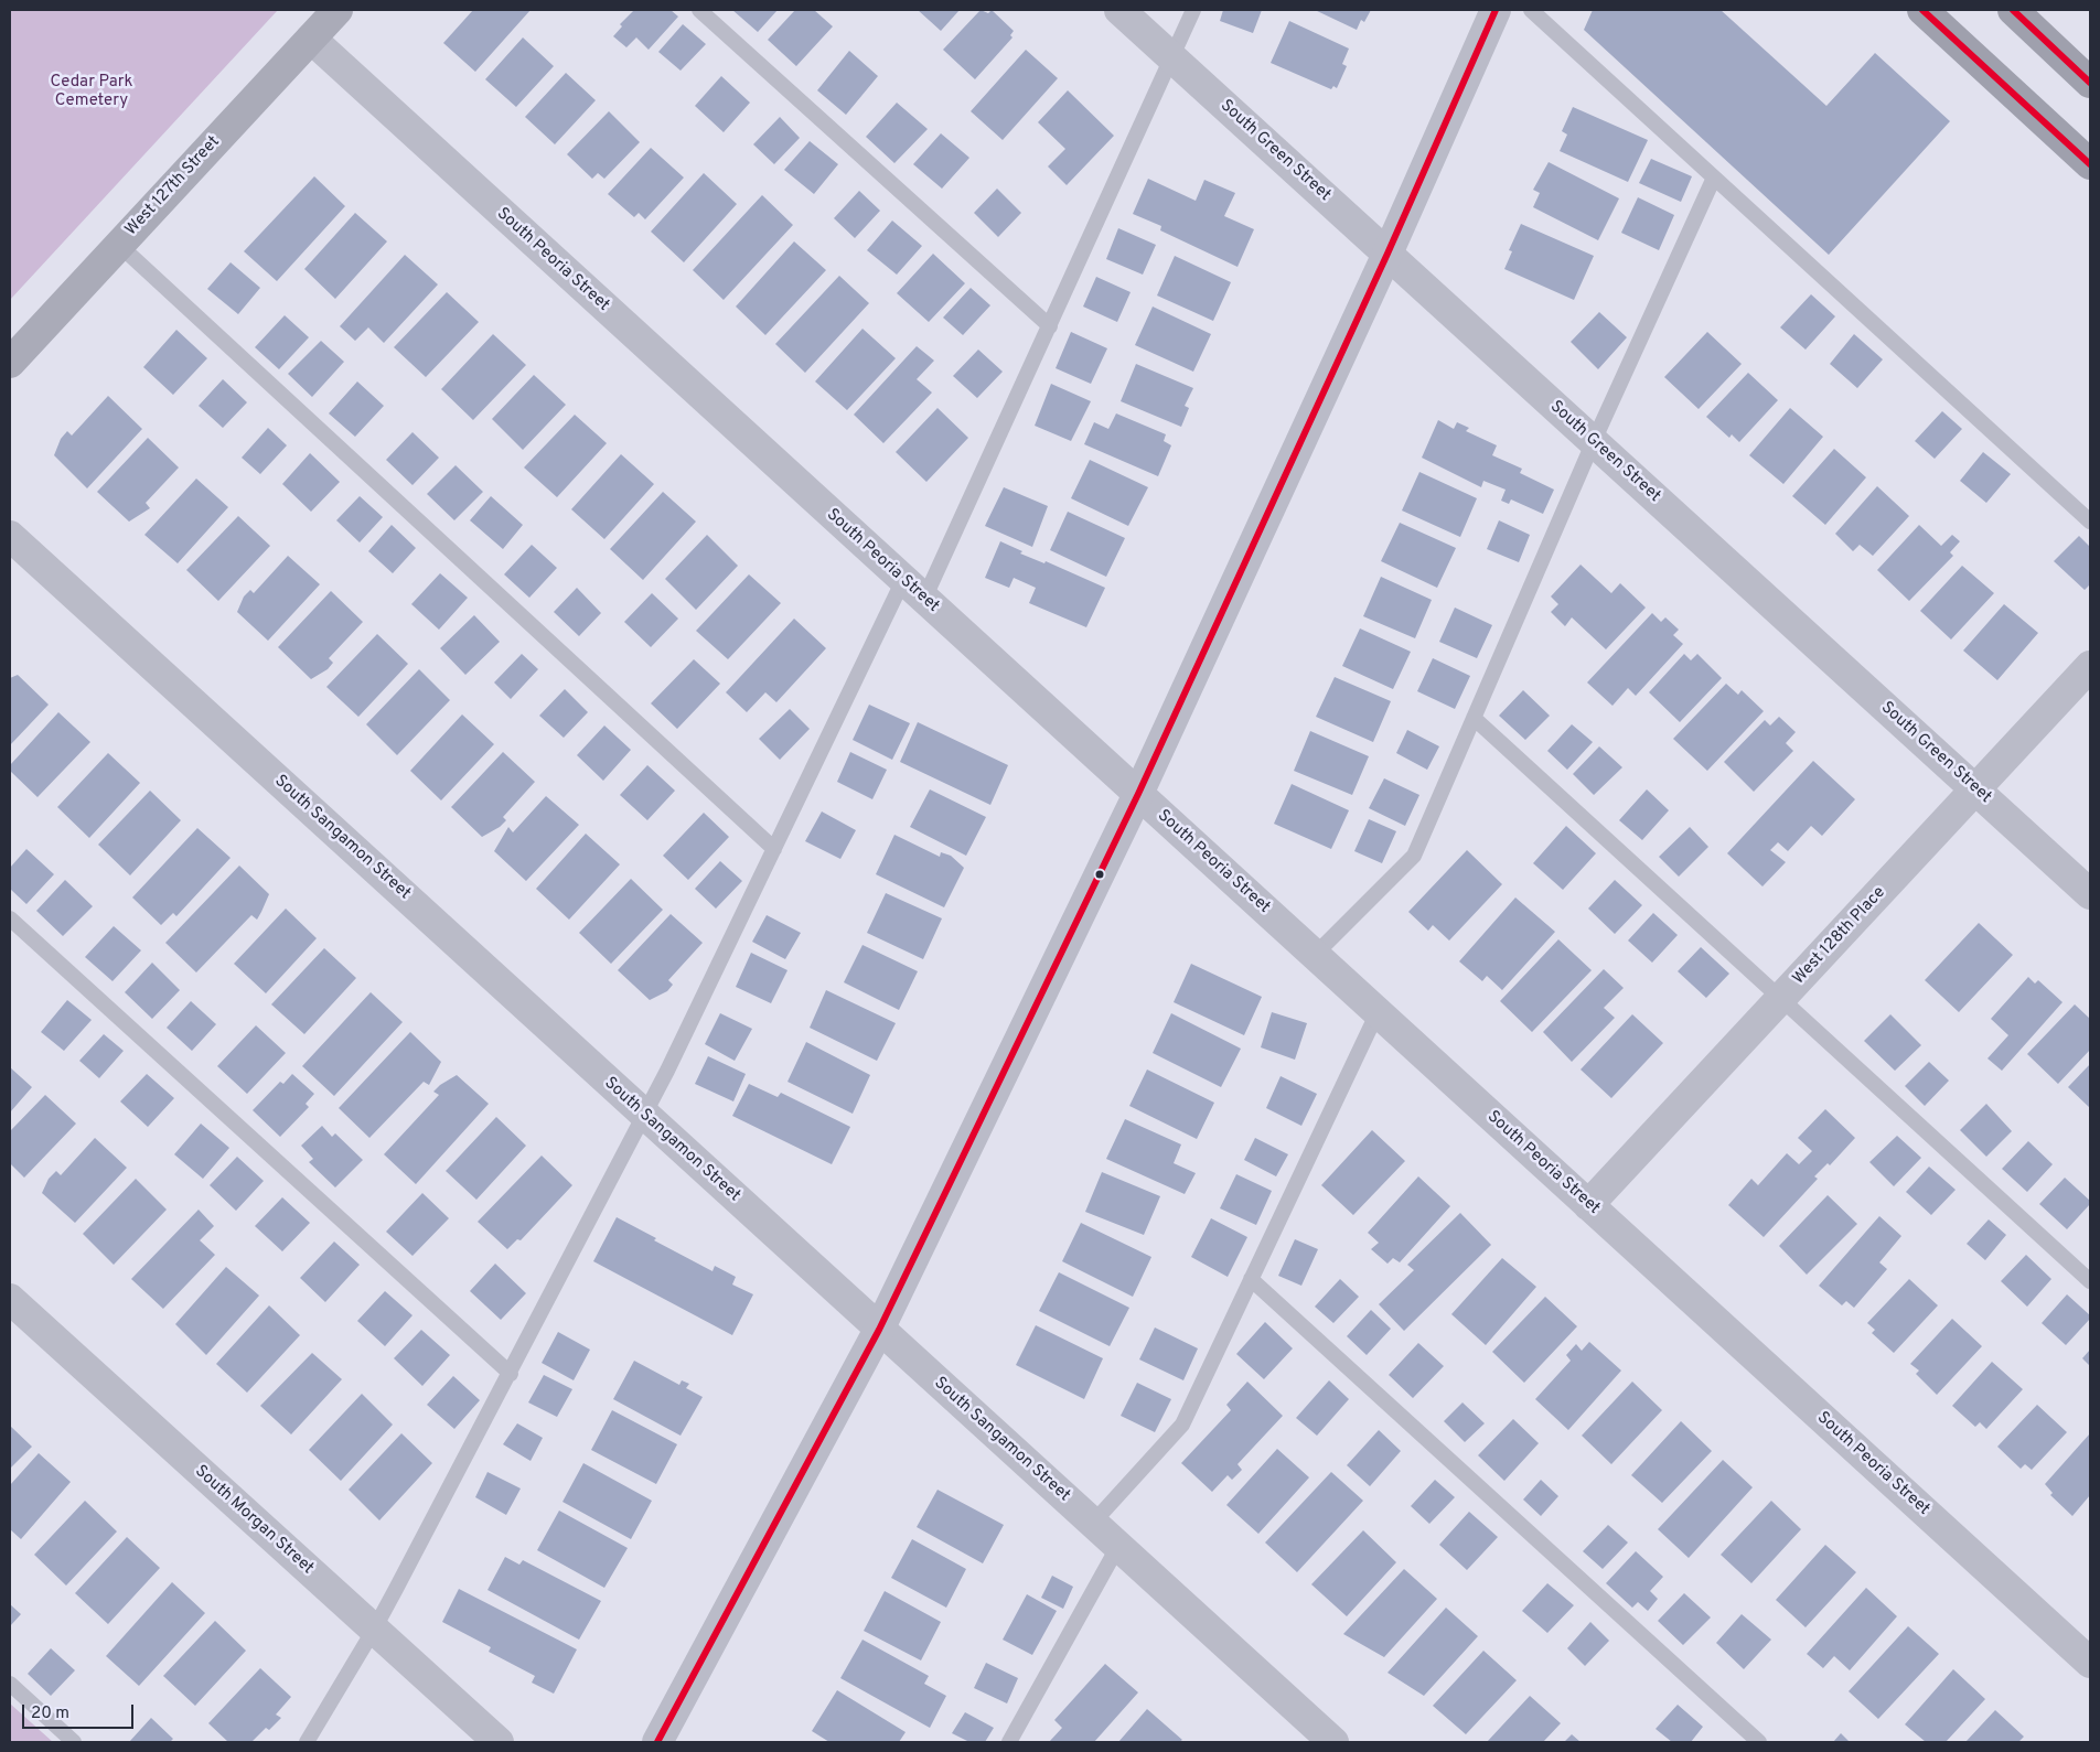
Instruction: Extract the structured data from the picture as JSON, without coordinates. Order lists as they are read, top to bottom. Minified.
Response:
{"streets":{"main road":["West 127th Street"],"street":["South Green Street","South Peoria Street","South Sangamon Street","West 128th Place","South Morgan Street"]},"crossings":[["South Green Street","West 128th Place"],["West 127th Street","South Peoria Street"],["South Peoria Street","West 128th Place"]],"parks":["Cedar Park Cemetery"],"scale_bar":"20 m"}
